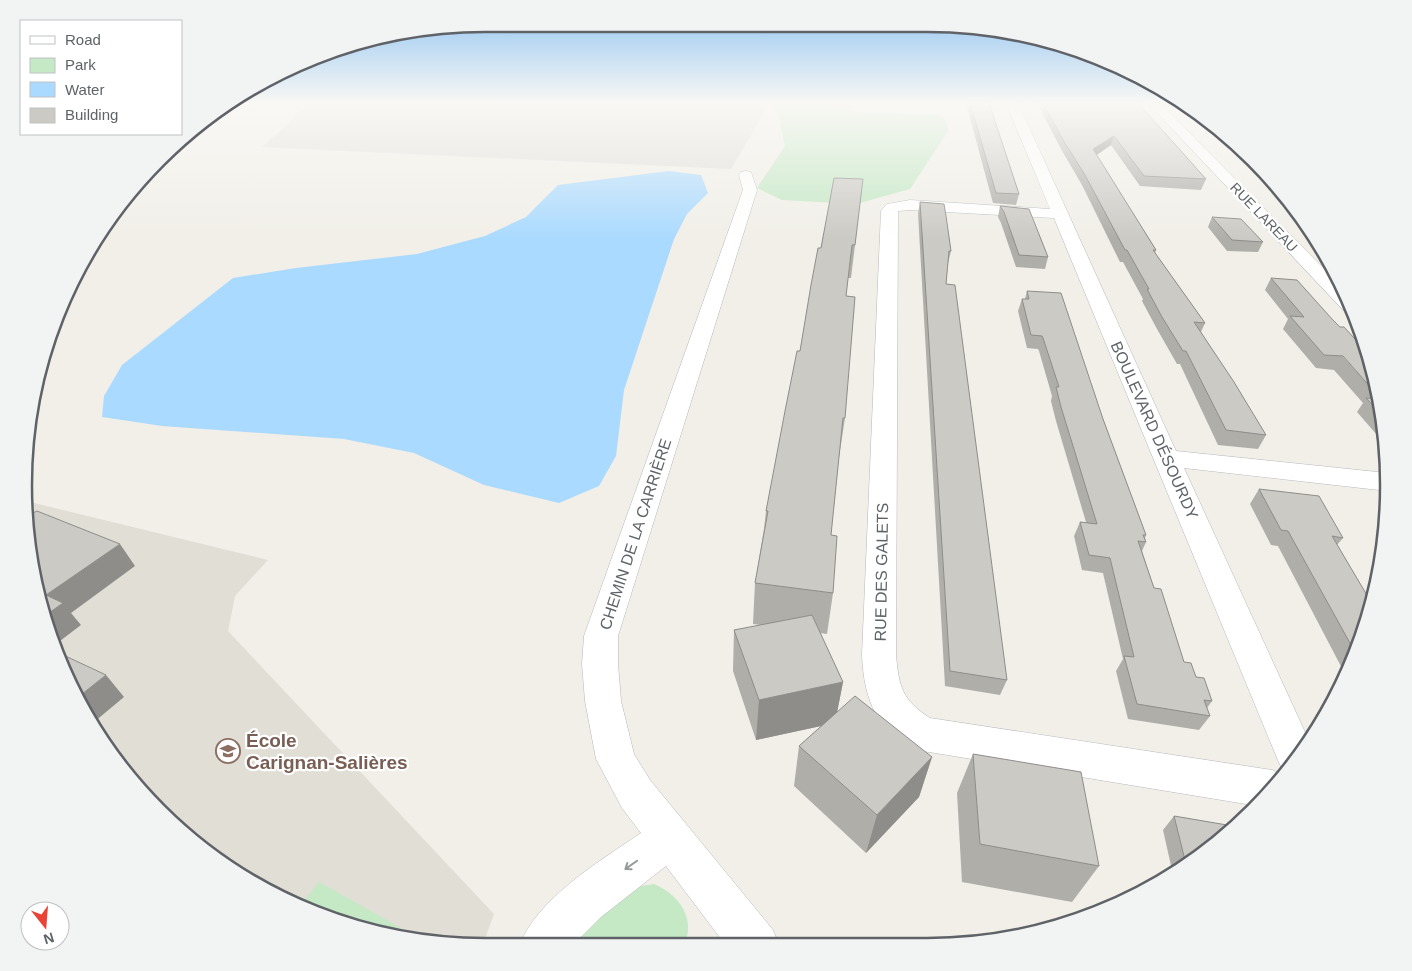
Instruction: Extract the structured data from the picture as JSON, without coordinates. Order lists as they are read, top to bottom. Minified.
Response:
{"streets":{"street":["RUE LAREAU","BOULEVARD DÉSOURDY","CHEMIN DE LA CARRIÈRE","RUE DES GALETS"]},"crossings":[["BOULEVARD DÉSOURDY","RUE DES GALETS"]],"places":{"school or university":["École Carignan-Salières"]},"legend":["Road","Park","Water","Building"],"north":"bottom"}
